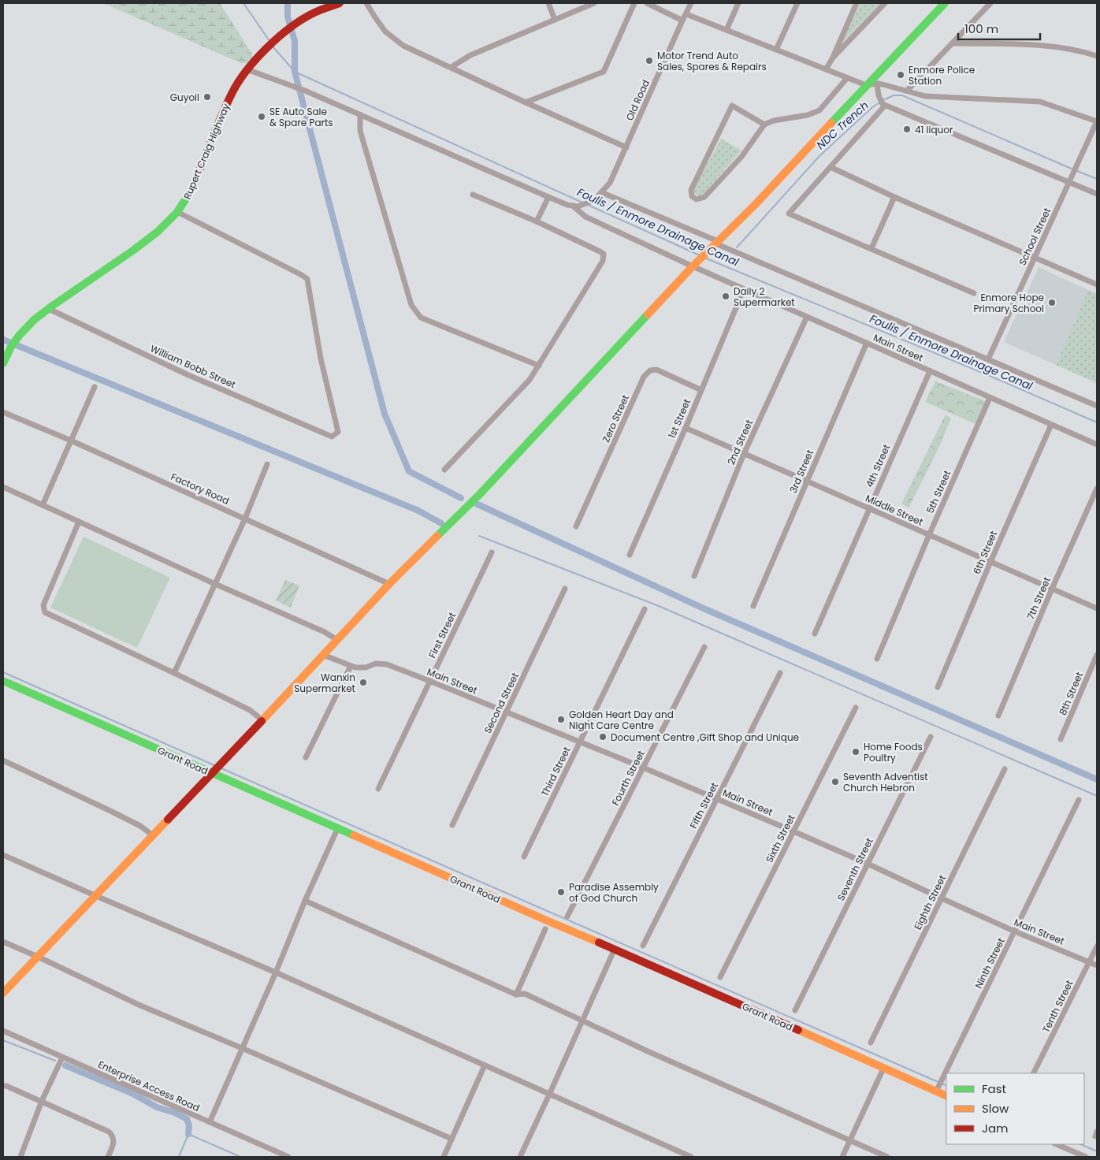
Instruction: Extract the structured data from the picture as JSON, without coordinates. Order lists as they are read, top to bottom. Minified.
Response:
{"streets":{"main road":["Rupert Craig Highway","Grant Road"],"street":["Old Road","School Street","Main Street","William Bobb Street","Zero Street","1st Street","2nd Street","4th Street","3rd Street","Factory Road","5th Street","Middle Street","6th Street","7th Street","First Street","8th Street","Second Street","Third Street","Fourth Street","Fifth Street","Sixth Street","Seventh Street","Eighth Street","Ninth Street","Tenth Street","Enterprise Access Road"]},"crossings":[["Old Road","Main Street"],["Rupert Craig Highway","Main Street"],["Rupert Craig Highway","William Bobb Street"],["Main Street","1st Street"],["Main Street","2nd Street"],["Main Street","4th Street"],["Main Street","3rd Street"],["Main Street","5th Street"],["Main Street","6th Street"],["Main Street","First Street"],["Main Street","Second Street"],["Main Street","Third Street"],["Main Street","Fourth Street"],["Main Street","Fifth Street"],["Main Street","Sixth Street"],["Main Street","Seventh Street"],["Main Street","Eighth Street"],["Main Street","Ninth Street"],["Main Street","Tenth Street"],["Zero Street","1st Street"],["1st Street","Middle Street"],["2nd Street","Middle Street"],["4th Street","Middle Street"],["3rd Street","Middle Street"],["5th Street","Middle Street"],["Middle Street","6th Street"],["Middle Street","7th Street"],["Grant Road","Ninth Street"]],"water":["NDC Trench","Foulis / Enmore Drainage Canal"],"places":["Motor Trend Auto Sales, Spares & Repairs","Enmore Police Station","Guyoil","SE Auto Sale & Spare Parts","41 liquor","Daily 2 Supermarket","Enmore Hope Primary School","Wanxin Supermarket","Golden Heart Day and Night Care Centre","Document Centre ,Gift Shop and Unique","Home Foods Poultry","Seventh Adventist Church Hebron","Paradise Assembly of God Church"],"legend":["Fast","Slow","Jam"],"scale_bar":"100 m"}
